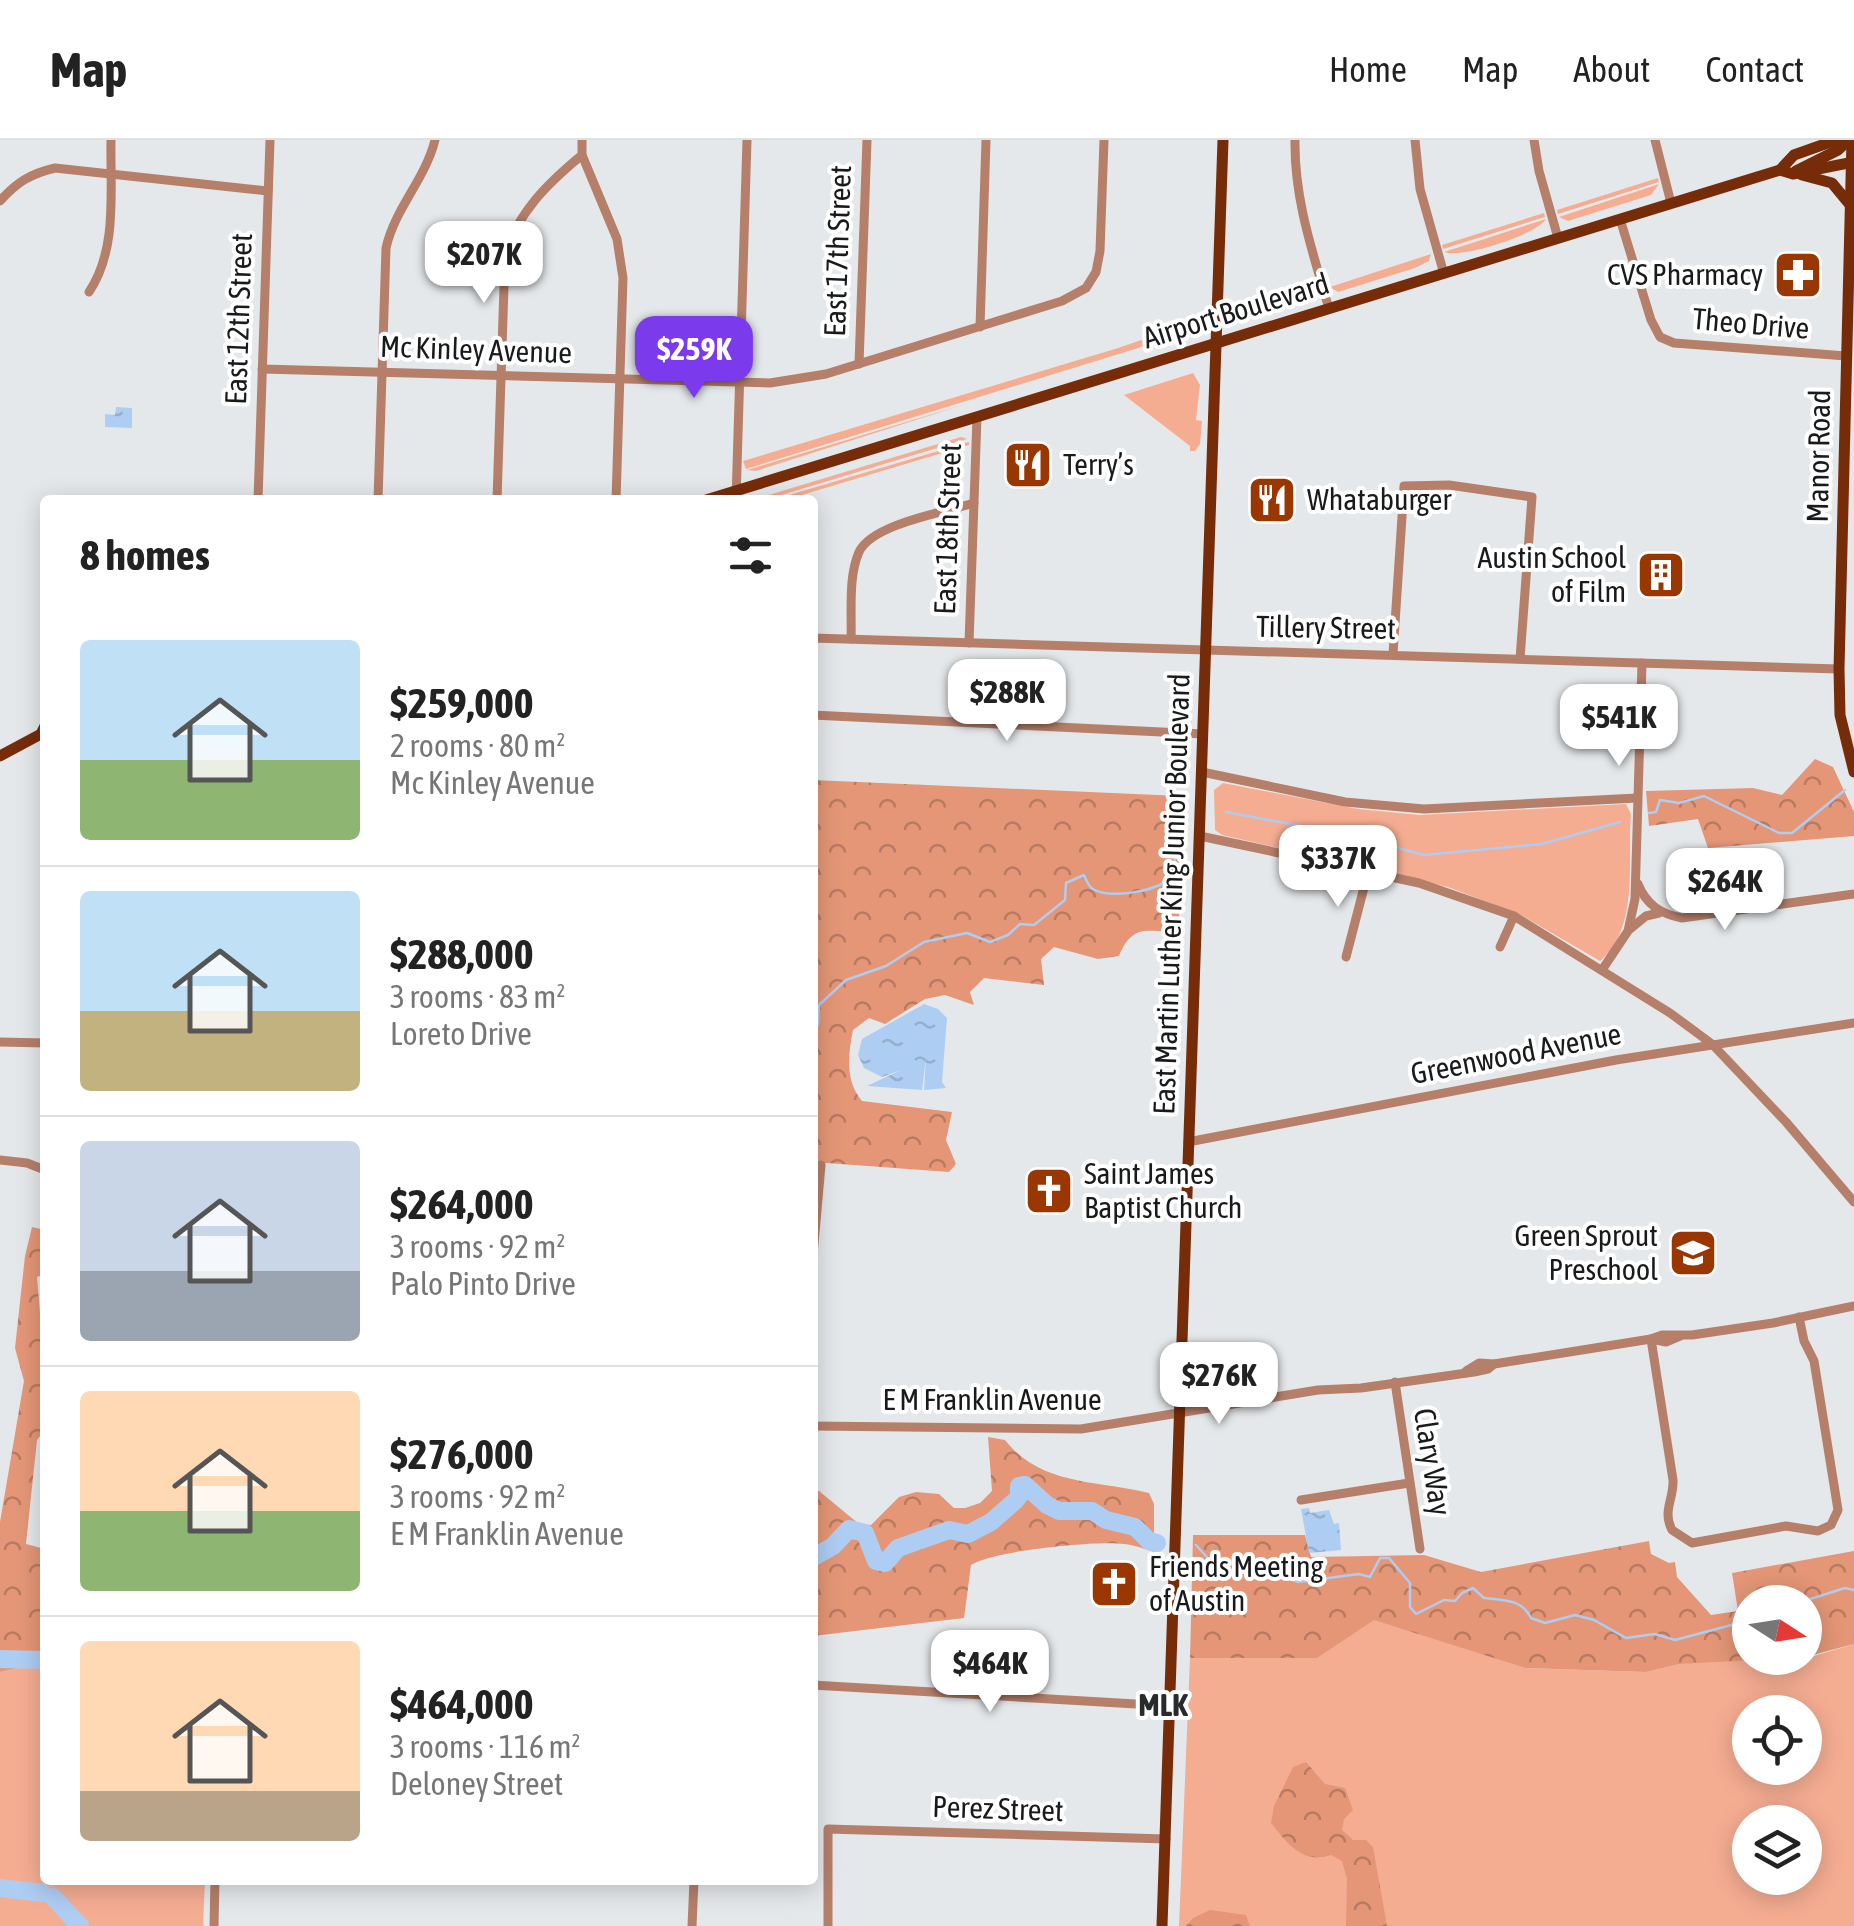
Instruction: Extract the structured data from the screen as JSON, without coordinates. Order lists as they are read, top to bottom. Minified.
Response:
{"streets":{"main road":["Airport Boulevard","Manor Road","East Martin Luther King Junior Boulevard"],"street":["East 17th Street","East 12th Street","Theo Drive","Mc Kinley Avenue","East 18th Street","Tillery Street","Greenwood Avenue","E M Franklin Avenue","Clary Way","Perez Street"]},"crossings":[["East 17th Street","Mc Kinley Avenue"],["Airport Boulevard","Theo Drive"],["Airport Boulevard","Manor Road"],["Airport Boulevard","East 18th Street"],["Airport Boulevard","East Martin Luther King Junior Boulevard"],["East 12th Street","Mc Kinley Avenue"],["Theo Drive","Manor Road"],["Manor Road","Tillery Street"],["East 18th Street","Tillery Street"],["Tillery Street","East Martin Luther King Junior Boulevard"],["East Martin Luther King Junior Boulevard","Greenwood Avenue"],["East Martin Luther King Junior Boulevard","E M Franklin Avenue"],["East Martin Luther King Junior Boulevard","Perez Street"],["E M Franklin Avenue","Clary Way"]],"districts":["MLK"],"places":{"pharmacy":["CVS Pharmacy"],"restaurant":["Terry’s","Whataburger"],"building":["Austin School of Film"],"church":["Saint James Baptist Church","Friends Meeting of Austin"],"school or university":["Green Sprout Preschool"]},"north":"right","page":{"header":"Map","nav":["Home","Map","About","Contact"],"price":["$207K","$259K","$288K","$541K","$337K","$264K","$276K","$464K"],"heading":"8 homes","list":[{"name":"$259,000","note":"2 rooms · 80 m² · Mc Kinley Avenue"},{"name":"$288,000","note":"3 rooms · 83 m² · Loreto Drive"},{"name":"$264,000","note":"3 rooms · 92 m² · Palo Pinto Drive"},{"name":"$276,000","note":"3 rooms · 92 m² · E M Franklin Avenue"},{"name":"$464,000","note":"3 rooms · 116 m² · Deloney Street"}]}}
